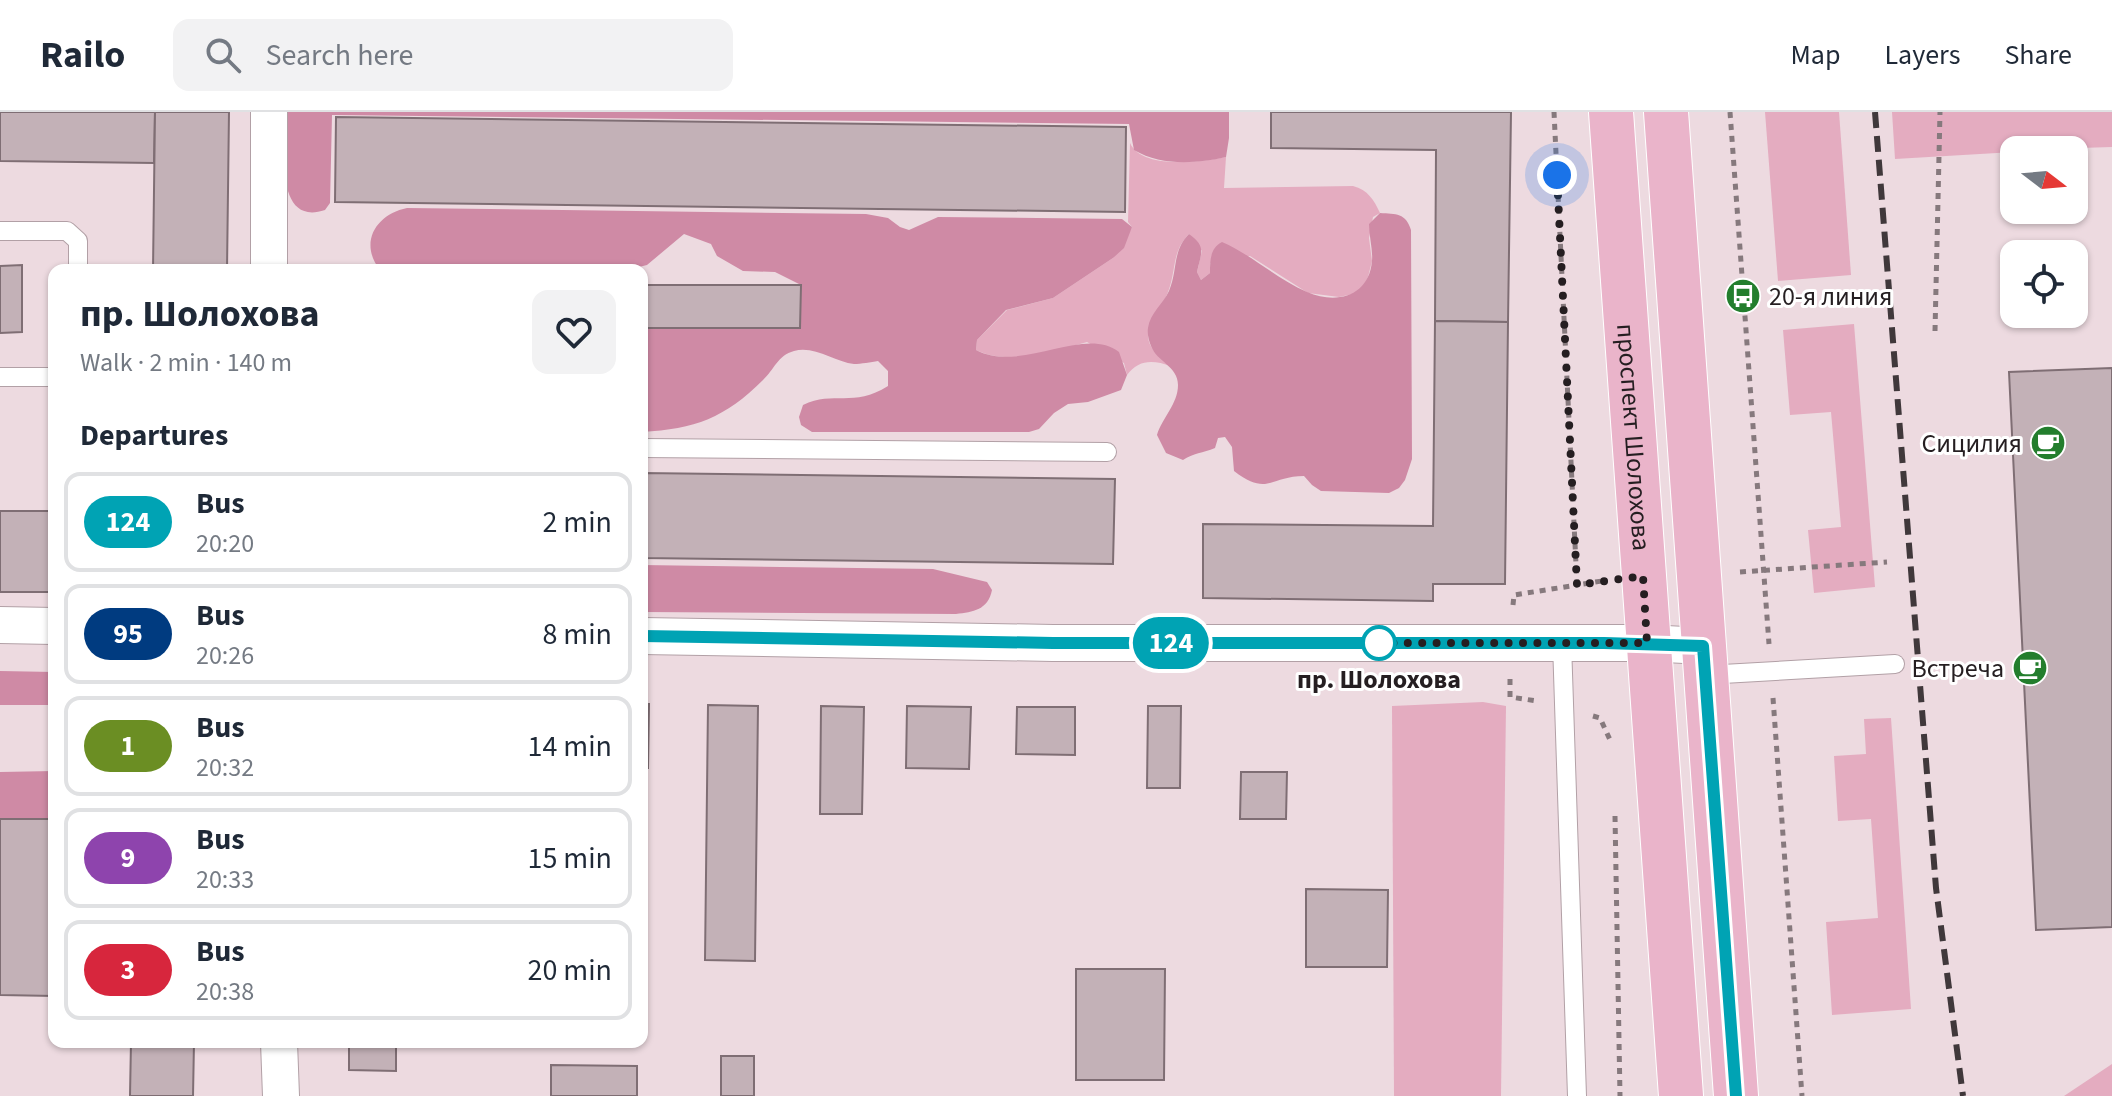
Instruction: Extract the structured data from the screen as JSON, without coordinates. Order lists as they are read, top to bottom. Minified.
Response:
{"streets":{"main road":["проспект Шолохова"]},"places":{"bus stop":["20-я линия"],"cafe":["Сицилия","Встреча"],"other":["пр. Шолохова"]},"lines":["bus line 124"],"north":"right","page":{"header":"Railo","search":"Search here","nav":["Map","Layers","Share"],"on_map":"124","heading":[["пр. Шолохова","Walk · 2 min · 140 m"],"Departures"],"list":[{"mark":"124","name":"Bus","note":"20:20","value":"2 min"},{"mark":"95","name":"Bus","note":"20:26","value":"8 min"},{"mark":"1","name":"Bus","note":"20:32","value":"14 min"},{"mark":"9","name":"Bus","note":"20:33","value":"15 min"},{"mark":"3","name":"Bus","note":"20:38","value":"20 min"}]}}
